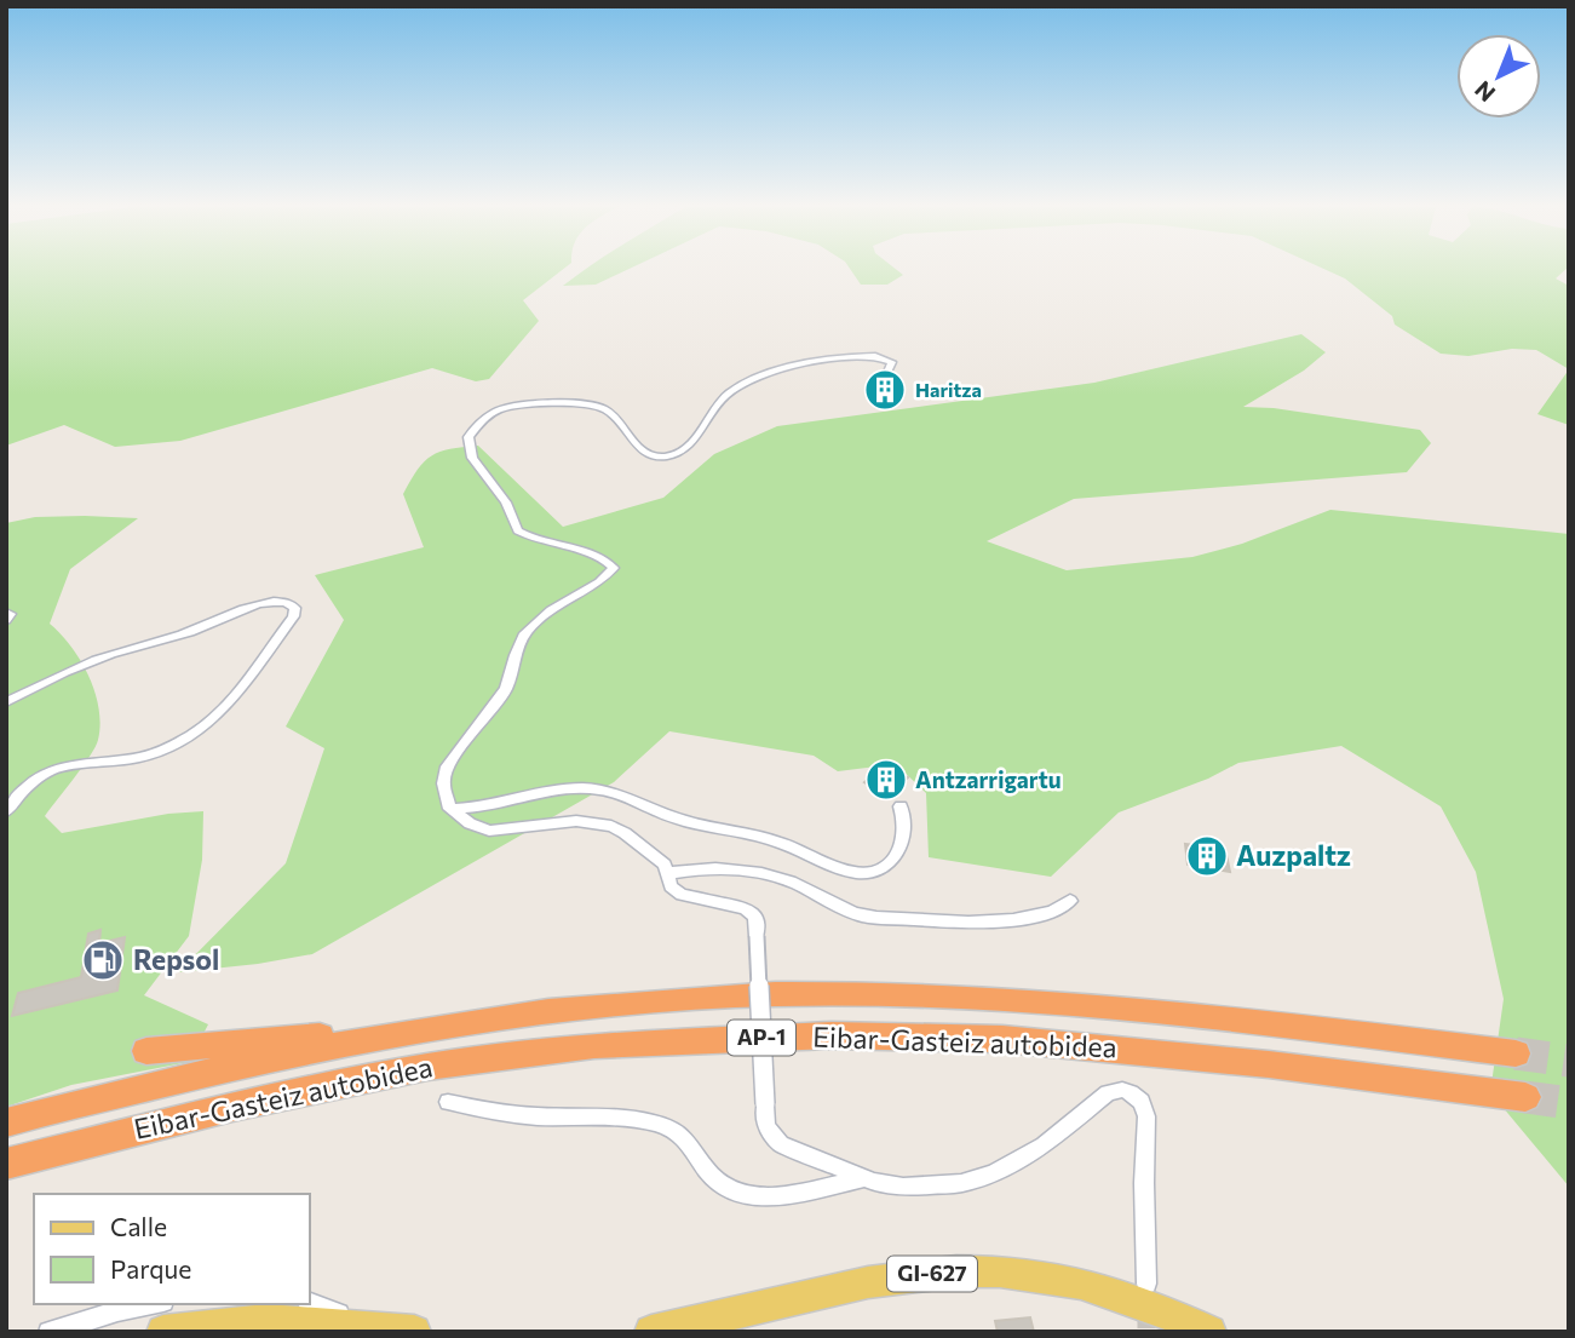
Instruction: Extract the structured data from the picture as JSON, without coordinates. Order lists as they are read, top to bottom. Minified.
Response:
{"streets":{"highway":["AP-1","Eibar-Gasteiz autobidea"],"main road":["GI-627"]},"places":{"building":["Haritza","Antzarrigartu","Auzpaltz"],"fuel station":["Repsol"]},"legend":["Calle","Parque"],"north":"bottom left"}
